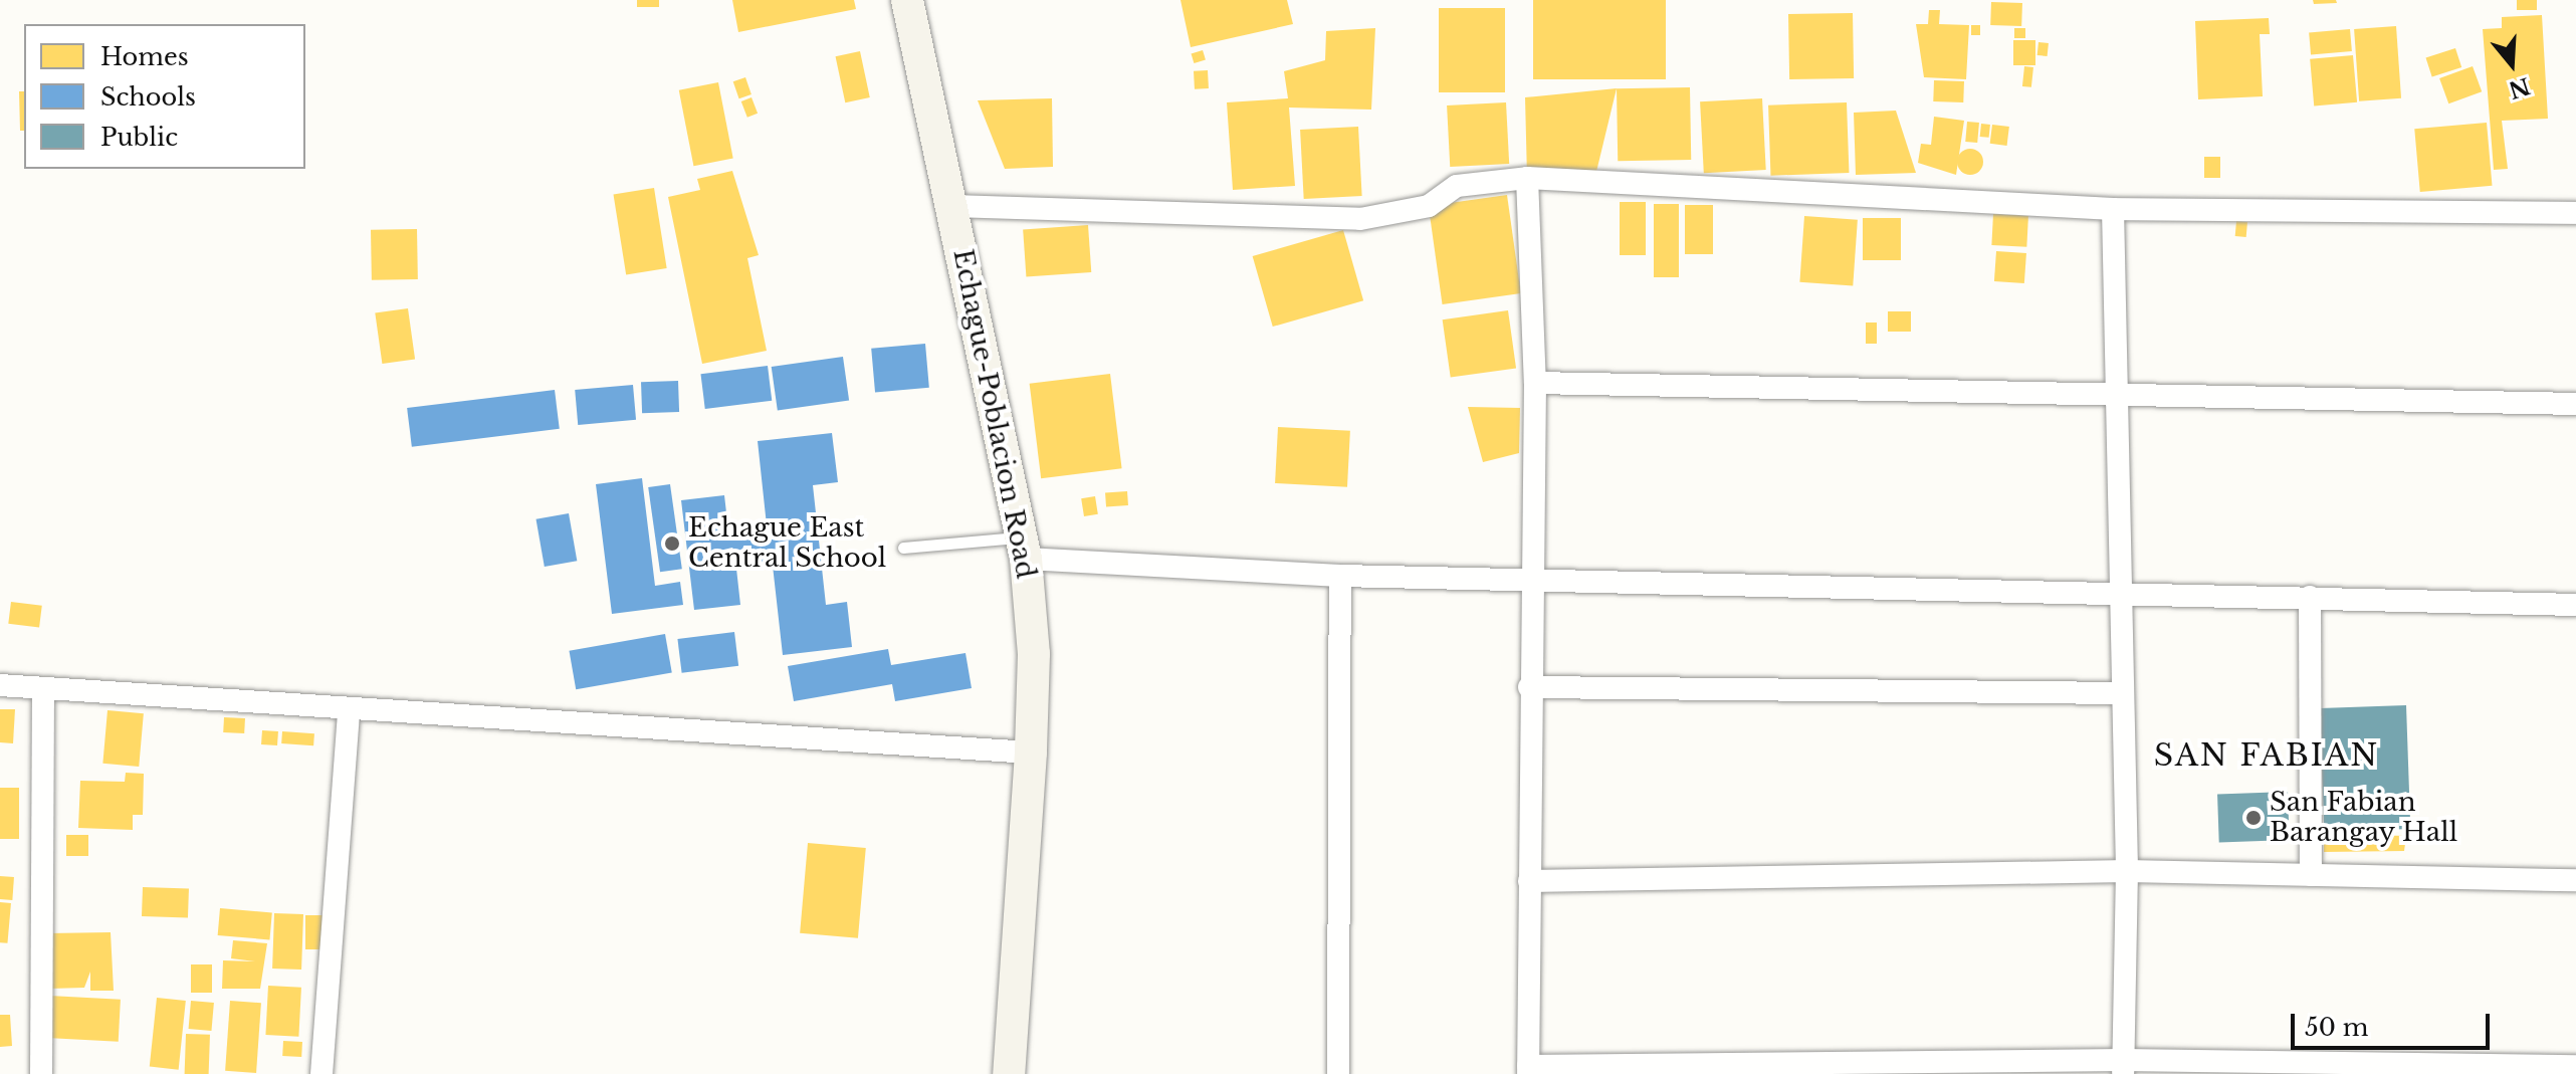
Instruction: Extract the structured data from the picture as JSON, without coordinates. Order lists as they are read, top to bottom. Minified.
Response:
{"streets":{"main road":["Echague-Poblacion Road"]},"districts":["SAN FABIAN"],"places":["Echague East Central School","San Fabian Barangay Hall"],"legend":["Homes","Schools","Public"],"scale_bar":"50 m","north":"bottom"}
